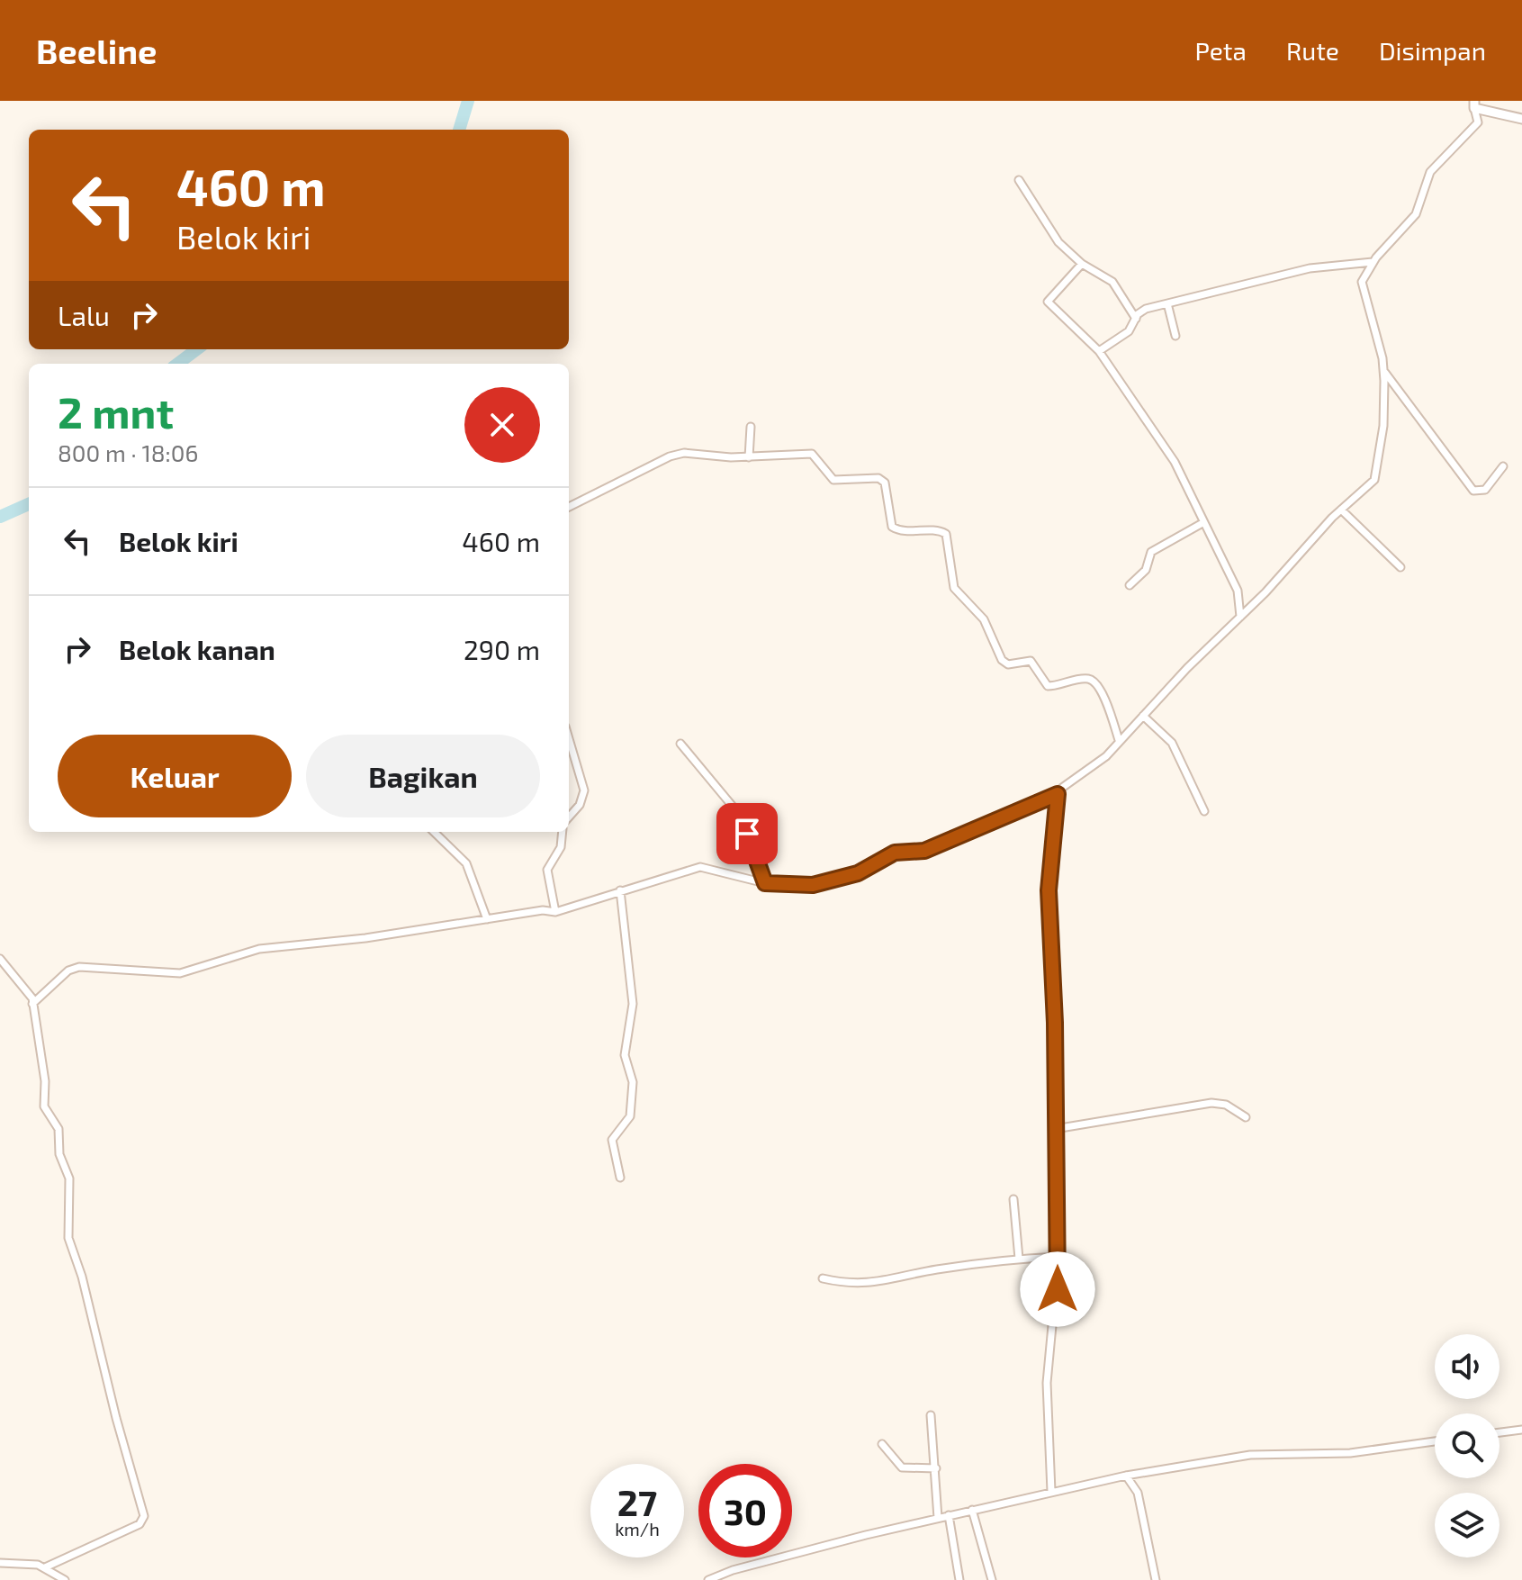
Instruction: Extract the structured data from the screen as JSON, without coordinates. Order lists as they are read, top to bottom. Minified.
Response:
{"page":{"header":"Beeline","nav":["Peta","Rute","Disimpan"],"turn":["460 m","Belok kiri"],"then":"Lalu","heading":["2 mnt","800 m · 18:06"],"list":[{"name":"Belok kiri","value":"460 m"},{"name":"Belok kanan","value":"290 m"}],"buttons":["Keluar","Bagikan"],"speed":"27 km/h","limit":"30"}}
